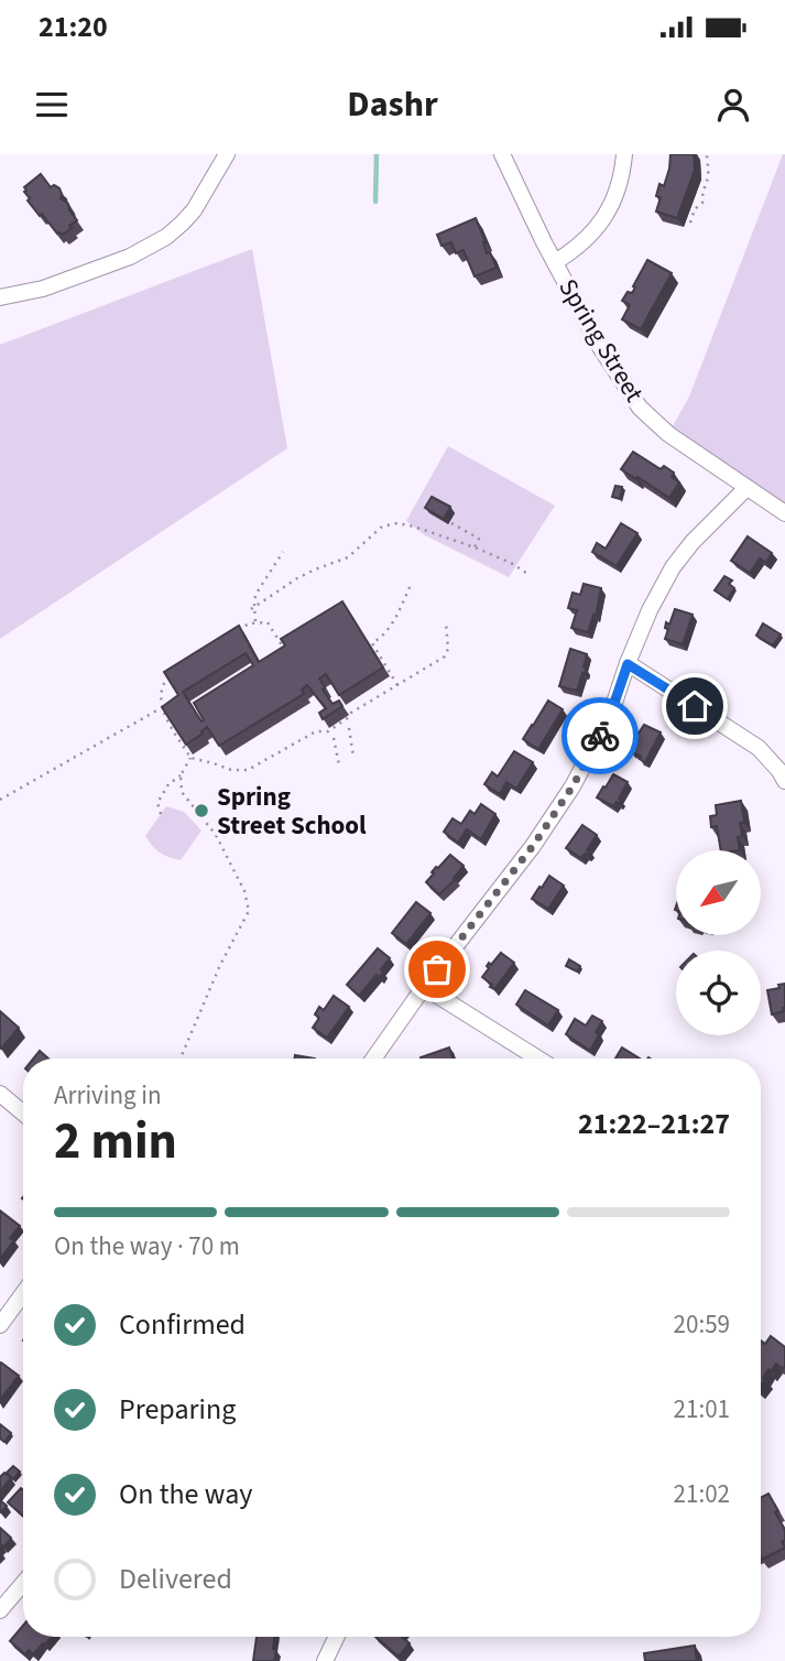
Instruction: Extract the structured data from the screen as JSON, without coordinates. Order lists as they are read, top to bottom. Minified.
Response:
{"streets":{"street":["Spring Street"]},"places":["Spring Street School"],"north":"bottom left","page":{"status":"21:20","header":"Dashr","heading":["2 min","Arriving in","21:22–21:27"],"bar":"On the way · 70 m","list":[["Confirmed","20:59"],["Preparing","21:01"],["On the way","21:02"],"Delivered"]}}
